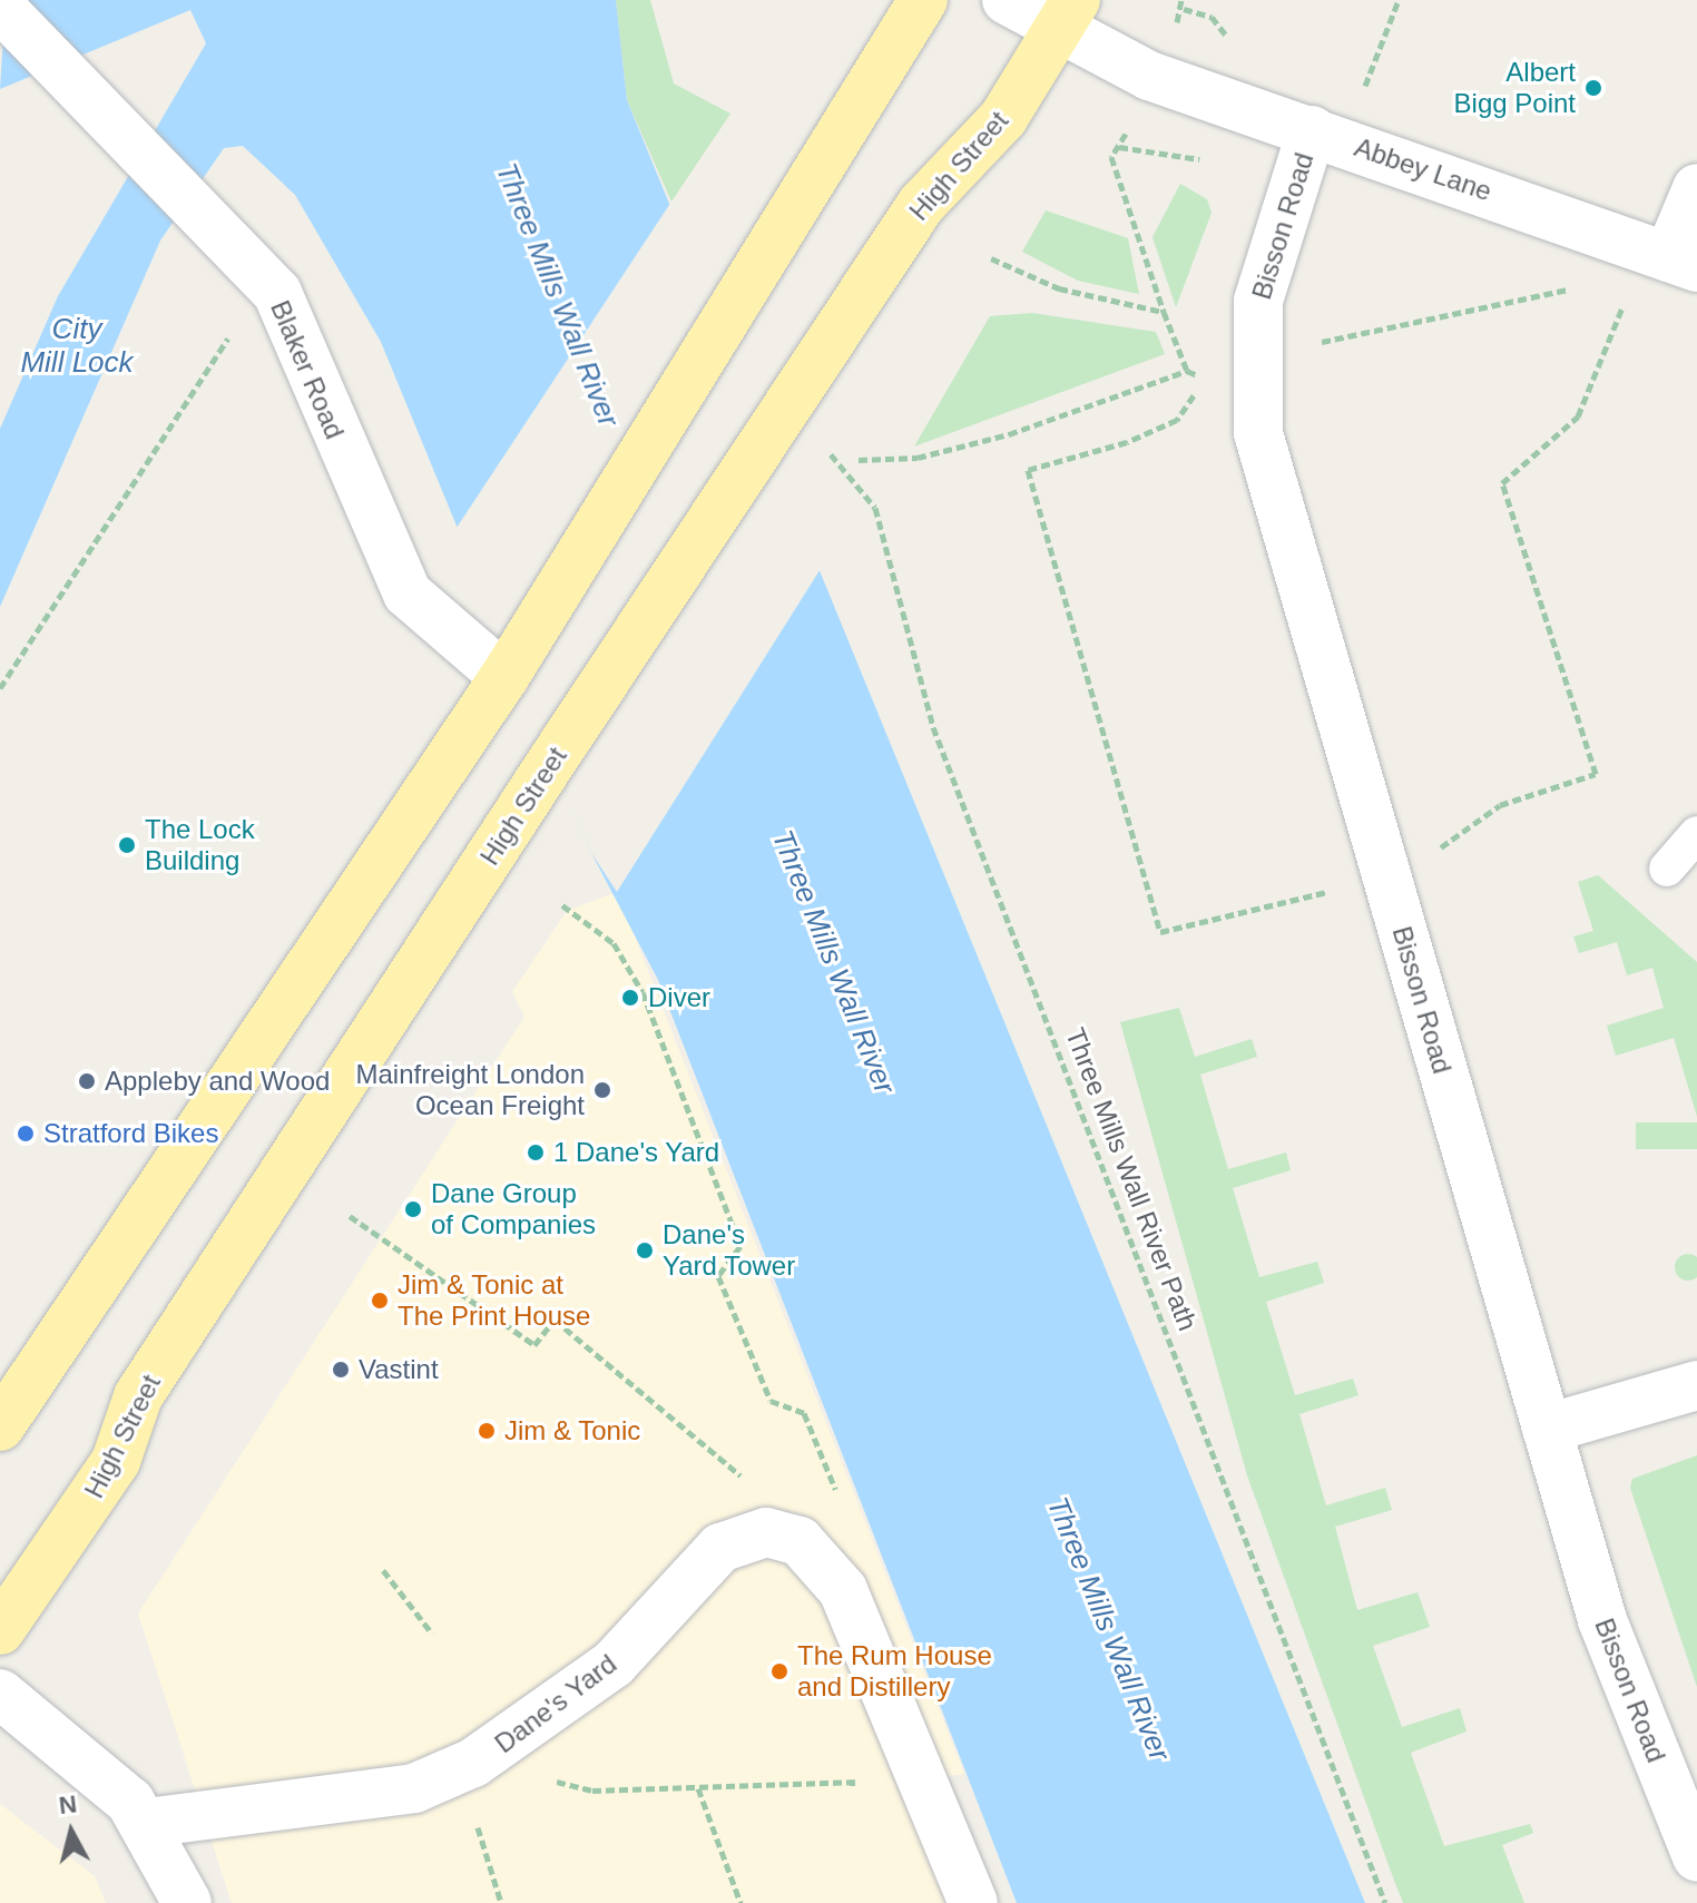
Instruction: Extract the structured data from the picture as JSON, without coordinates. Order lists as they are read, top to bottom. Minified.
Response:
{"streets":{"main road":["High Street"],"street":["Abbey Lane","Bisson Road","Blaker Road","Dane's Yard"],"path":["Three Mills Wall River Path"]},"crossings":[["High Street","Abbey Lane"],["Abbey Lane","Bisson Road"]],"water":["Three Mills Wall River","City Mill Lock"],"places":["Albert Bigg Point","The Lock Building","Diver","Appleby and Wood","Mainfreight London Ocean Freight","Stratford Bikes","1 Dane's Yard","Dane Group of Companies","Dane's Yard Tower","Jim & Tonic at The Print House","Vastint","Jim & Tonic","The Rum House and Distillery"],"north":"top"}
